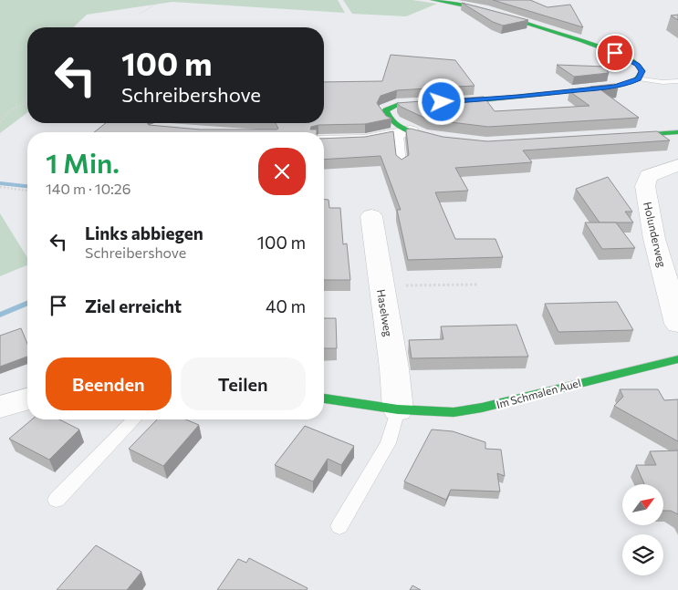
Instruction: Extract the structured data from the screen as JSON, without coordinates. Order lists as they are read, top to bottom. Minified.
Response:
{"streets":{"street":["Holunderweg","Haselweg","Im Schmalen Auel"]},"crossings":[["Haselweg","Im Schmalen Auel"]],"north":"top right","page":{"turn":["100 m","Schreibershove"],"heading":["1 Min.","140 m · 10:26"],"list":[{"name":"Links abbiegen","note":"Schreibershove","value":"100 m"},{"name":"Ziel erreicht","value":"40 m"}],"buttons":["Beenden","Teilen"]}}
